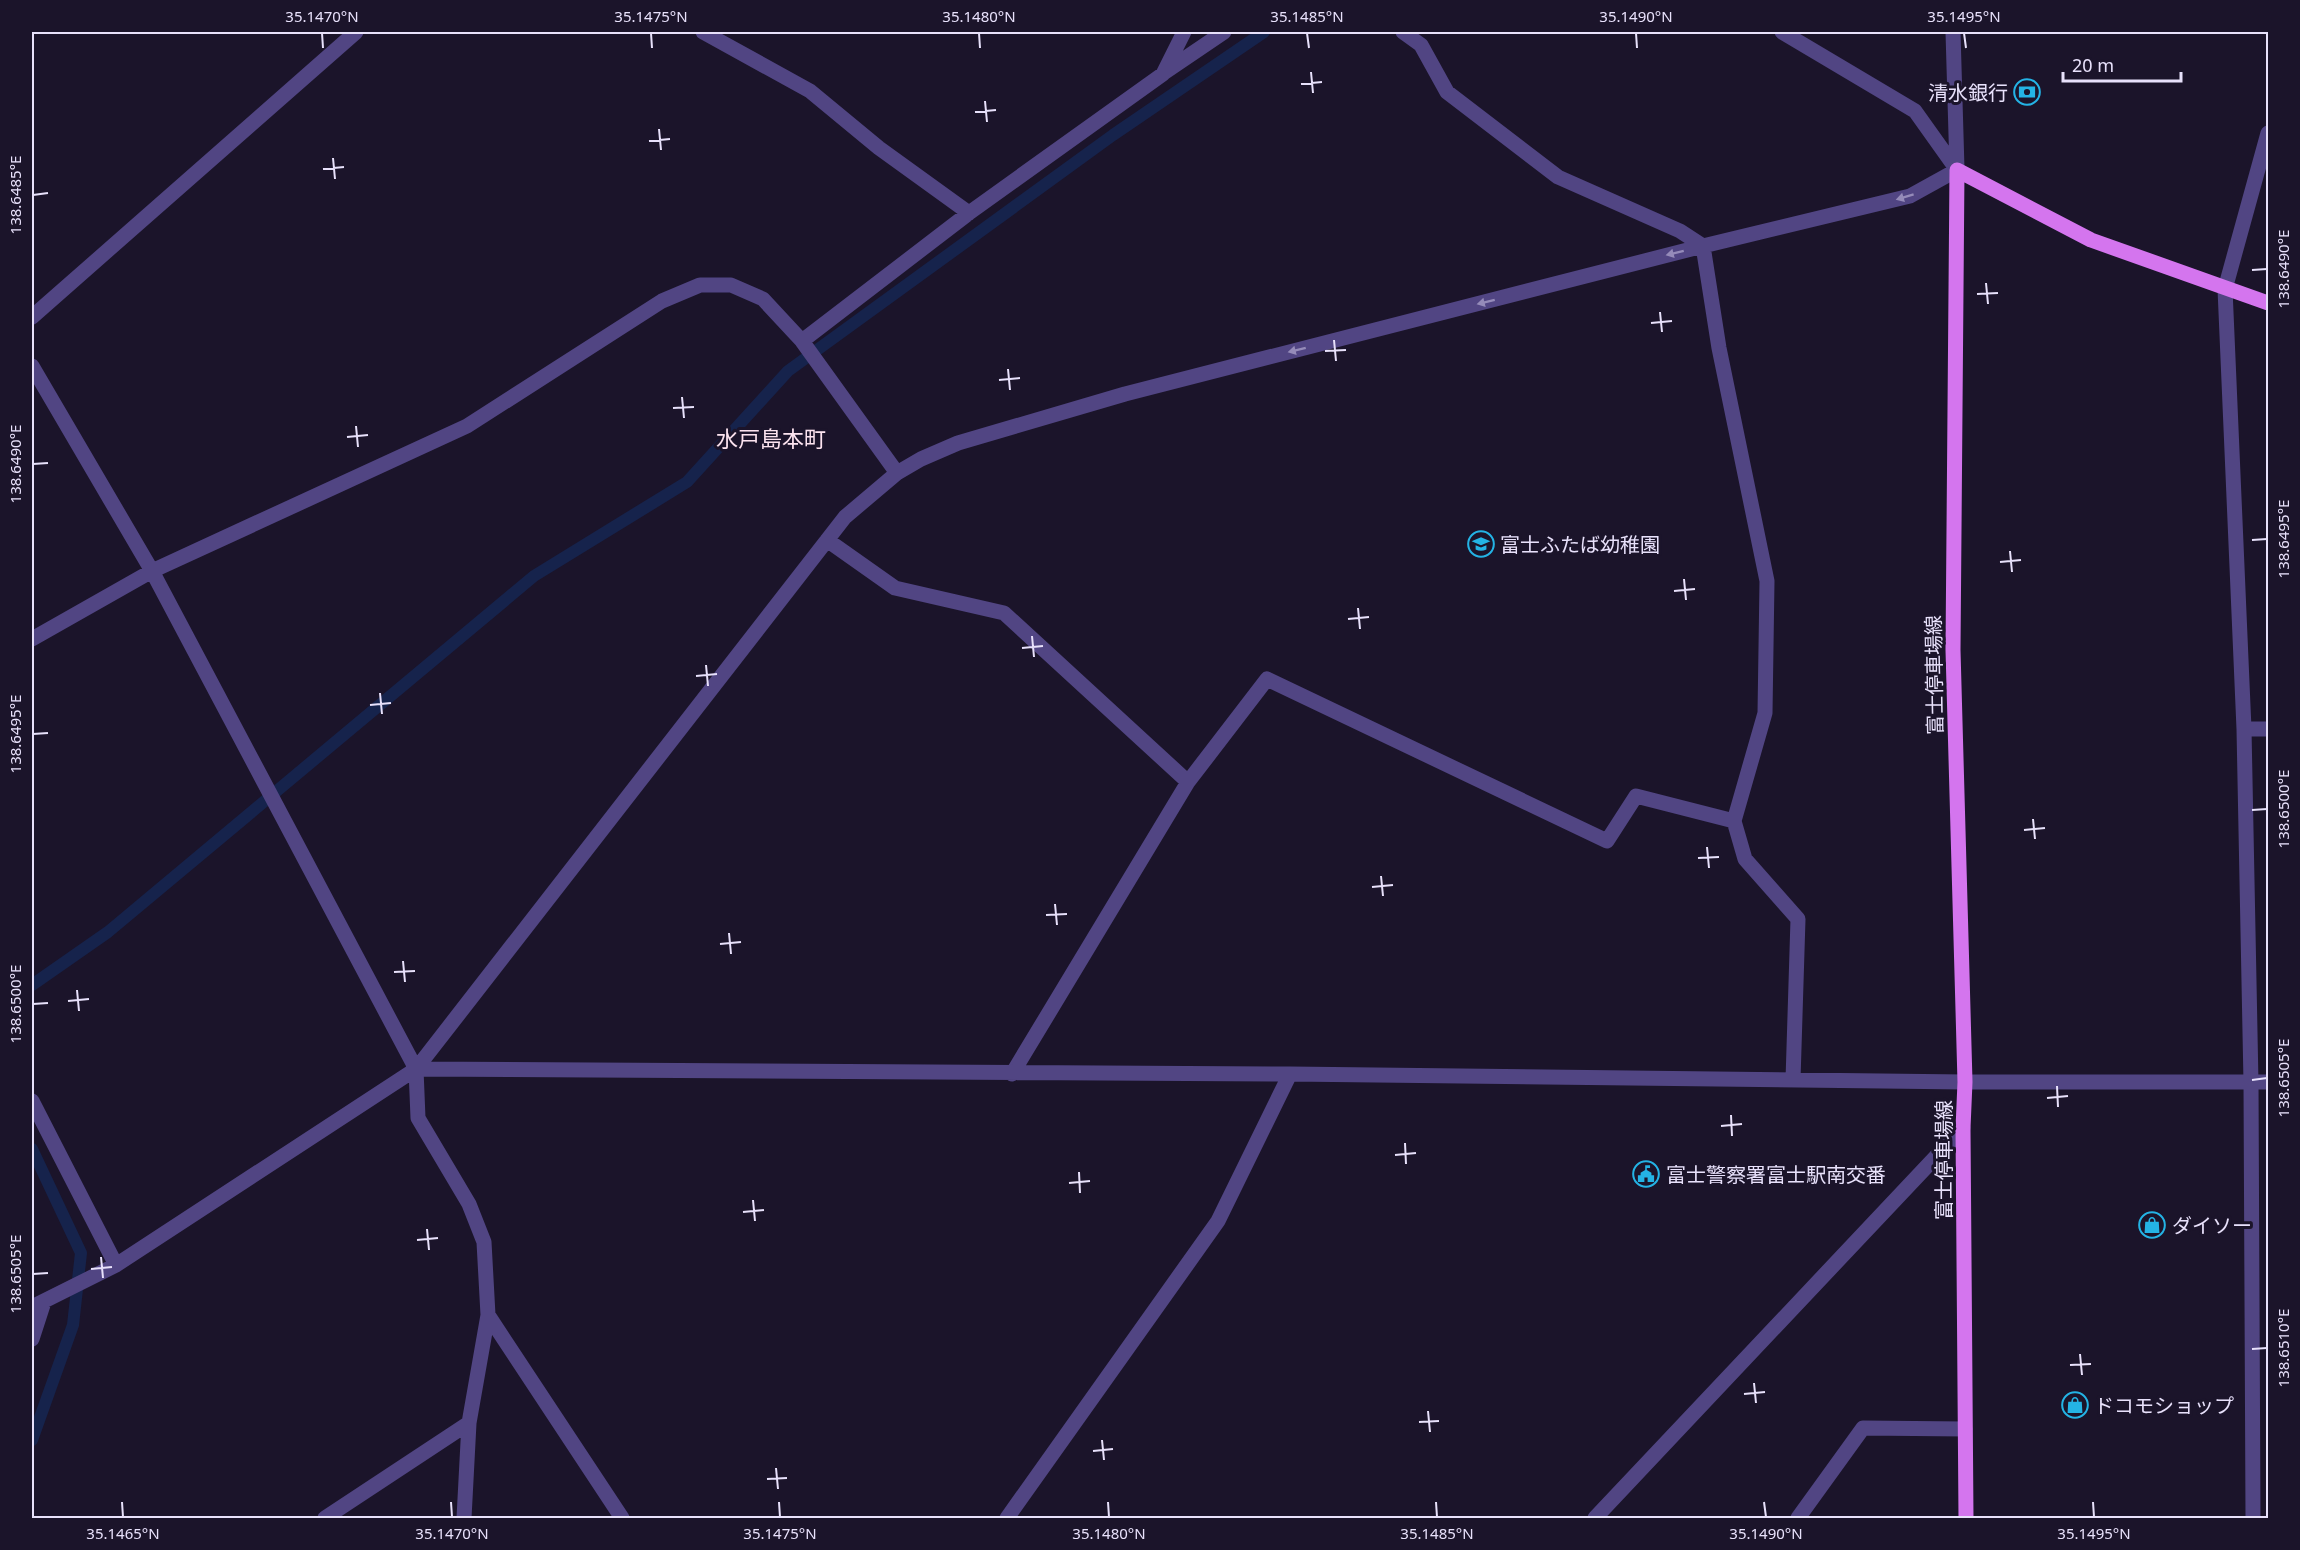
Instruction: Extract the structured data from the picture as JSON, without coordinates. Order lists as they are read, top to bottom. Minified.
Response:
{"streets":{"main road":["富士停車場線"]},"districts":["水戸島本町"],"places":{"bank":["清水銀行"],"school or university":["富士ふたば幼稚園"],"public building":["富士警察署富士駅南交番"],"shop":["ダイソー","ドコモショップ"]},"scale_bar":"20 m","coordinates":["35.1470°N","35.1475°N","35.1480°N","35.1485°N","35.1490°N","35.1495°N","138.6485°E","138.6490°E","138.6495°E","138.6500°E","138.6505°E","138.6510°E","35.1465°N"]}
